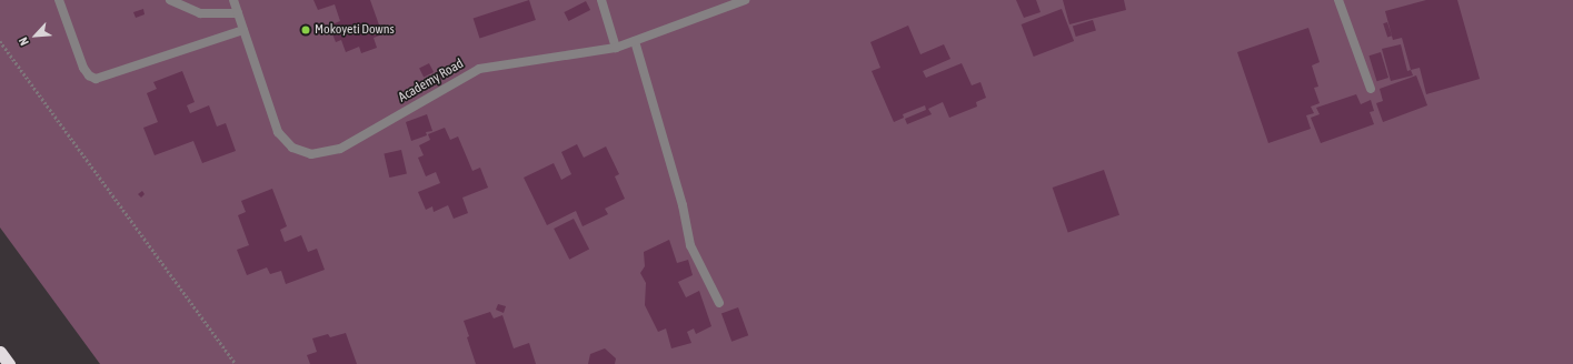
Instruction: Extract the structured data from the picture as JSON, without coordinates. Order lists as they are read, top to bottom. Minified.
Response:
{"streets":{"street":["Academy Road"]},"places":["Mokoyeti Downs"],"north":"bottom left"}
